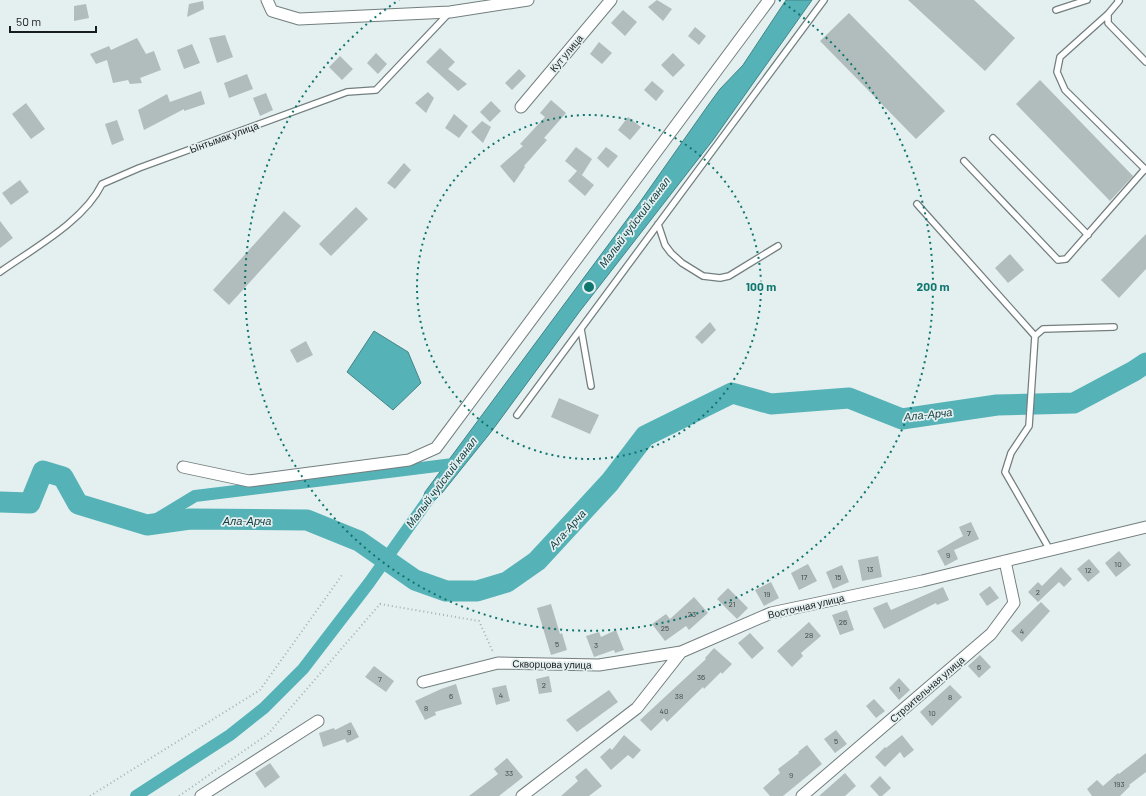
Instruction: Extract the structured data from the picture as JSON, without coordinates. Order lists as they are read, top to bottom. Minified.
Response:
{"streets":{"street":["Кут улица","Восточная улица","Скворцова улица","Строительная улица"],"lane":["Ынтымак улица"]},"crossings":[["Восточная улица","Скворцова улица"],["Восточная улица","Строительная улица"]],"water":["Малый чуйский канал","Ала-Арча"],"house_numbers":["7","9","10","13","12","17","15","2","19","21","23","26","25","4","28","5","3","6","36","7","2","1","4","6","38","8","8","40","10","9","5","33","9","193"],"scale_bar":"50 m","rings":["100 m","200 m"]}
